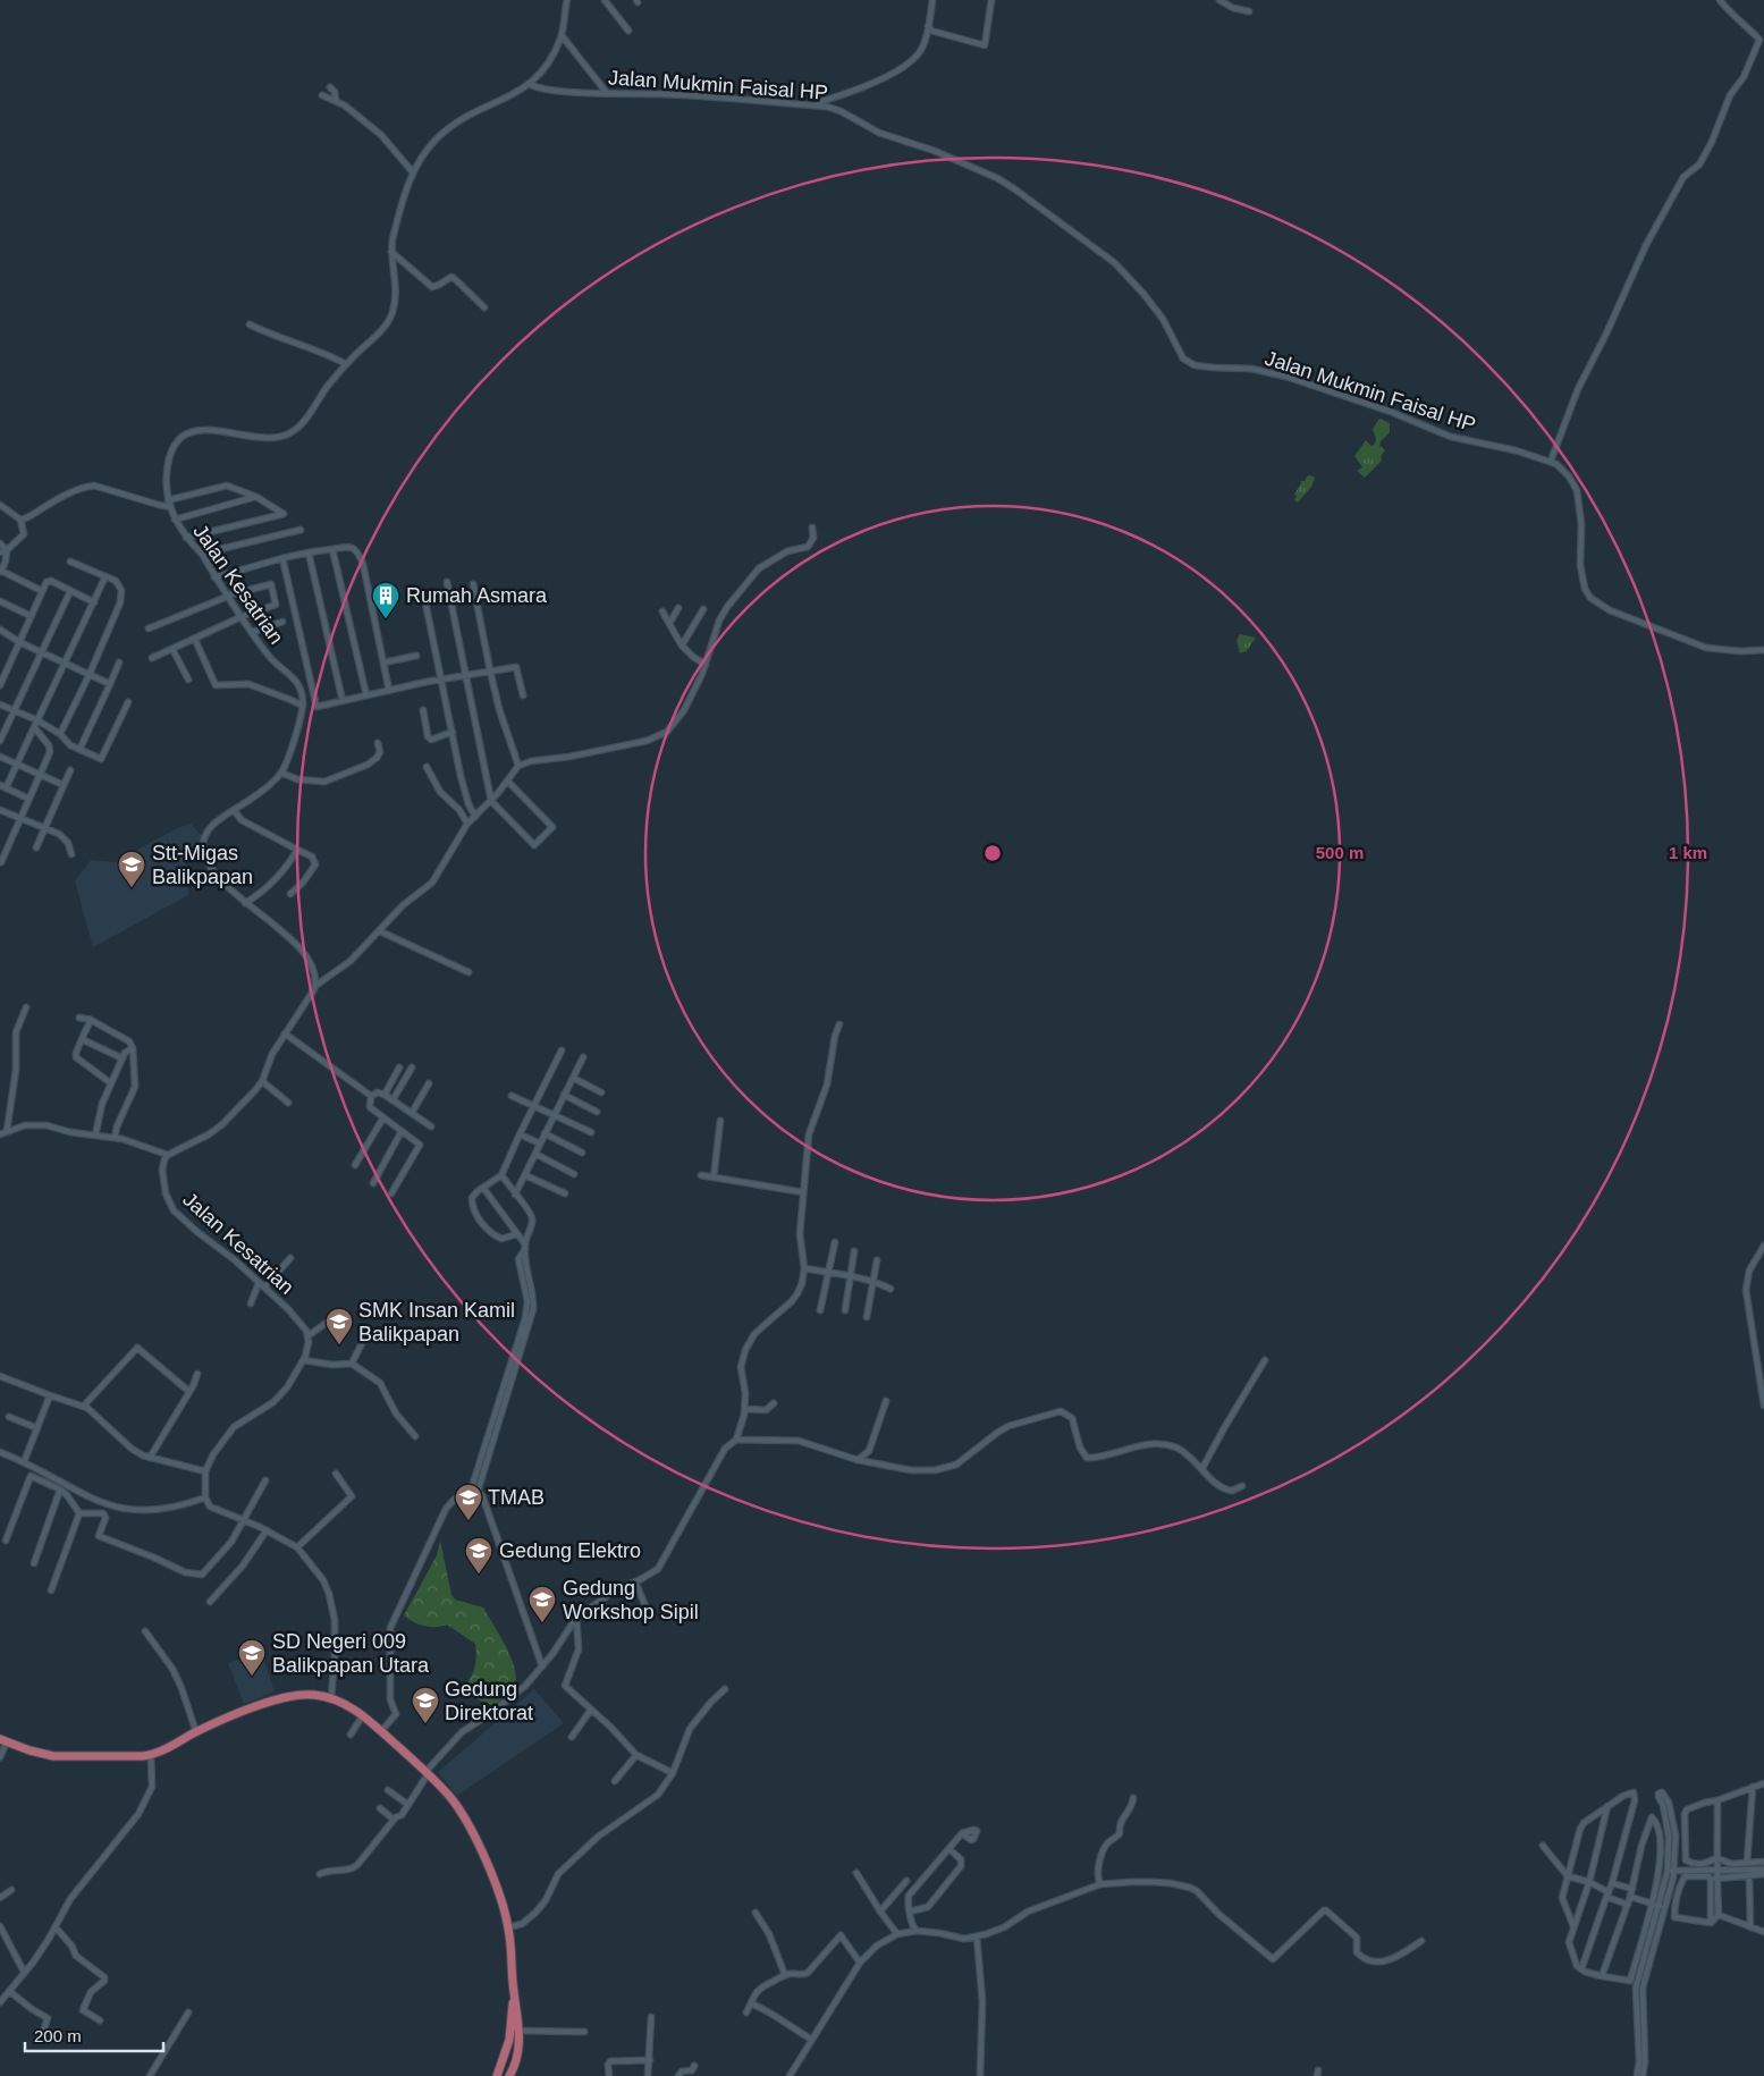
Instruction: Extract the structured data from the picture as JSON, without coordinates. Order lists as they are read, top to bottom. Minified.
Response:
{"streets":{"street":["Jalan Mukmin Faisal HP","Jalan Kesatrian"]},"crossings":[["Jalan Mukmin Faisal HP","Jalan Kesatrian"]],"places":{"building":["Rumah Asmara"],"school or university":["Stt-Migas Balikpapan","SMK Insan Kamil Balikpapan","TMAB","Gedung Elektro","Gedung Workshop Sipil","SD Negeri 009 Balikpapan Utara","Gedung Direktorat"]},"scale_bar":"200 m","rings":["500 m","1 km"]}
